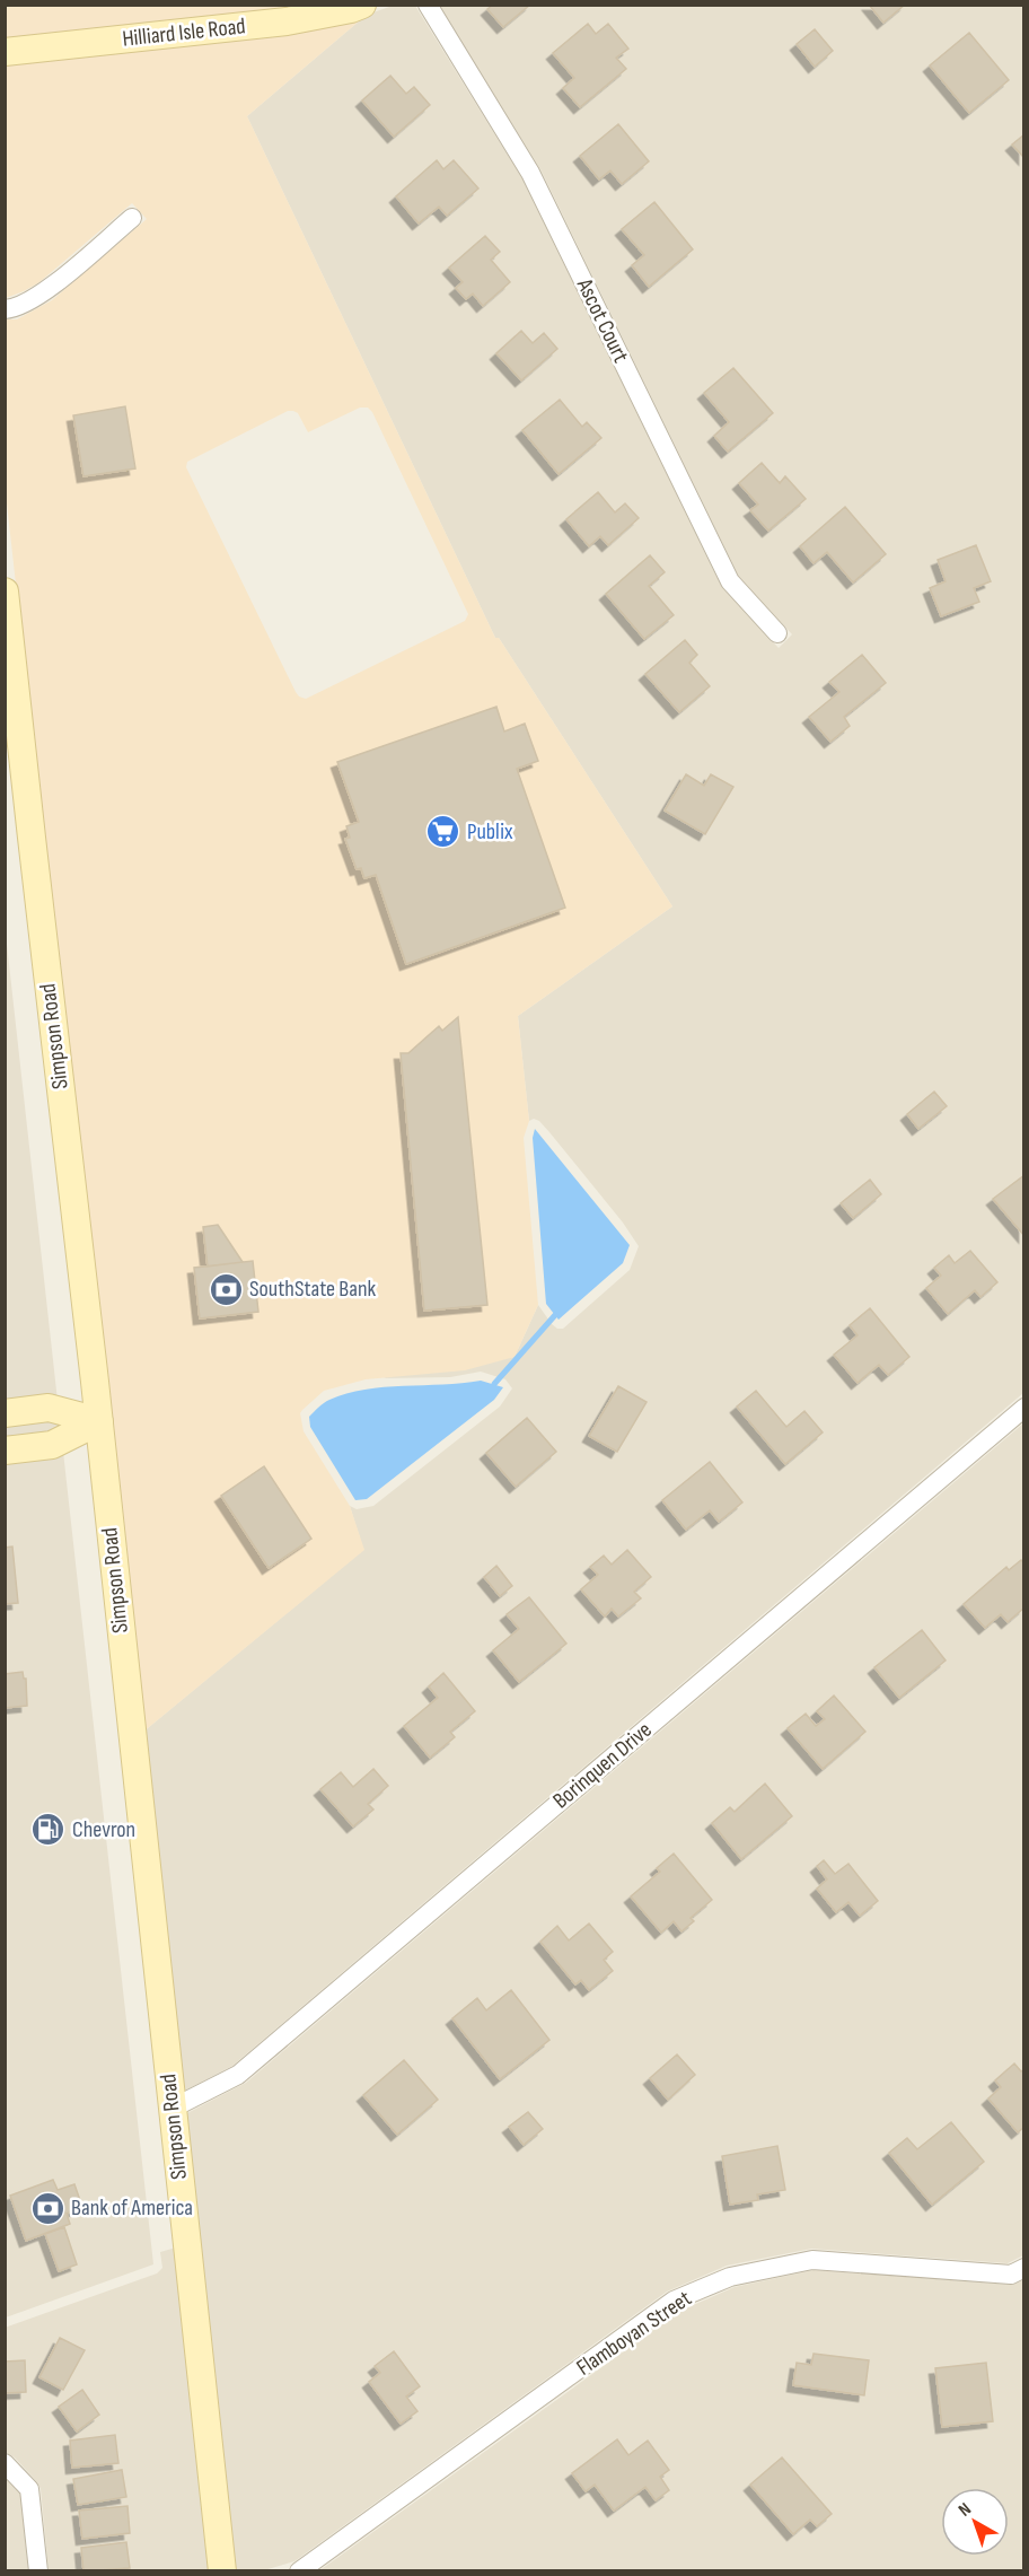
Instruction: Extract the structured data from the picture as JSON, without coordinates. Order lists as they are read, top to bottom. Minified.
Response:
{"streets":{"main road":["Hilliard Isle Road","Simpson Road"],"street":["Ascot Court","Borinquen Drive","Flamboyan Street"]},"crossings":[["Simpson Road","Borinquen Drive"]],"places":{"supermarket":["Publix"],"bank":["SouthState Bank","Bank of America"],"fuel station":["Chevron"]},"north":"top left"}
